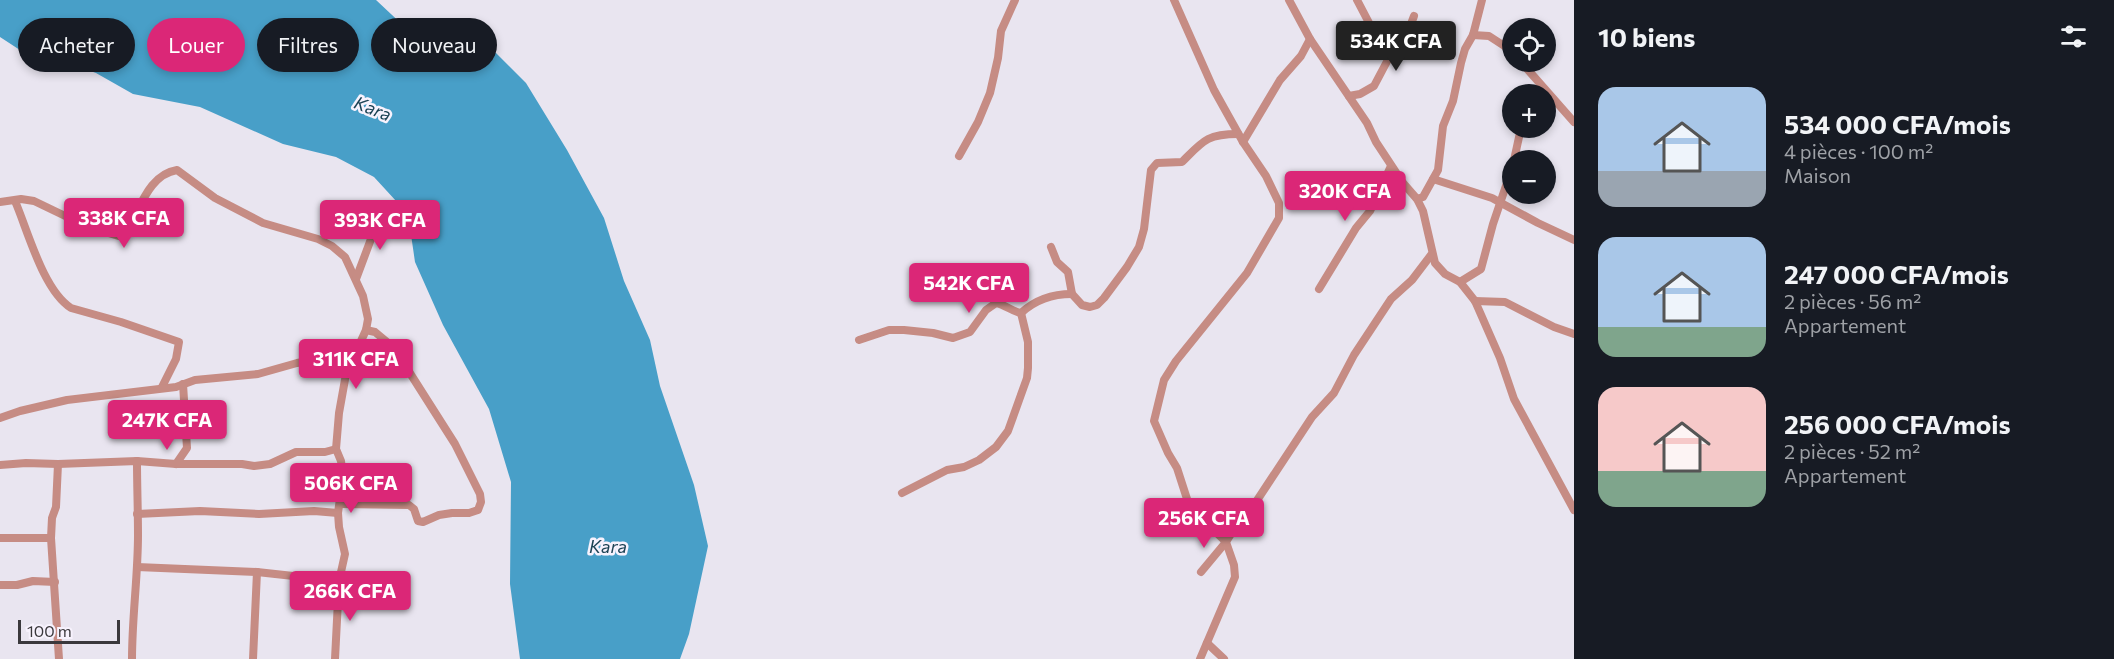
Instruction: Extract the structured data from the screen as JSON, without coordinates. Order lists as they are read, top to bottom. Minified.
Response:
{"water":["Kara"],"scale_bar":"100 m","page":{"heading":"10 biens","map_buttons":["+","−"],"chip":["Acheter","Louer","Filtres","Nouveau"],"price":["534K CFA","320K CFA","338K CFA","393K CFA","542K CFA","311K CFA","247K CFA","506K CFA","256K CFA","266K CFA"],"list":[{"name":"534 000 CFA/mois","note":"4 pièces · 100 m² · Maison"},{"name":"247 000 CFA/mois","note":"2 pièces · 56 m² · Appartement"},{"name":"256 000 CFA/mois","note":"2 pièces · 52 m² · Appartement"}],"scale":"100 m"}}
